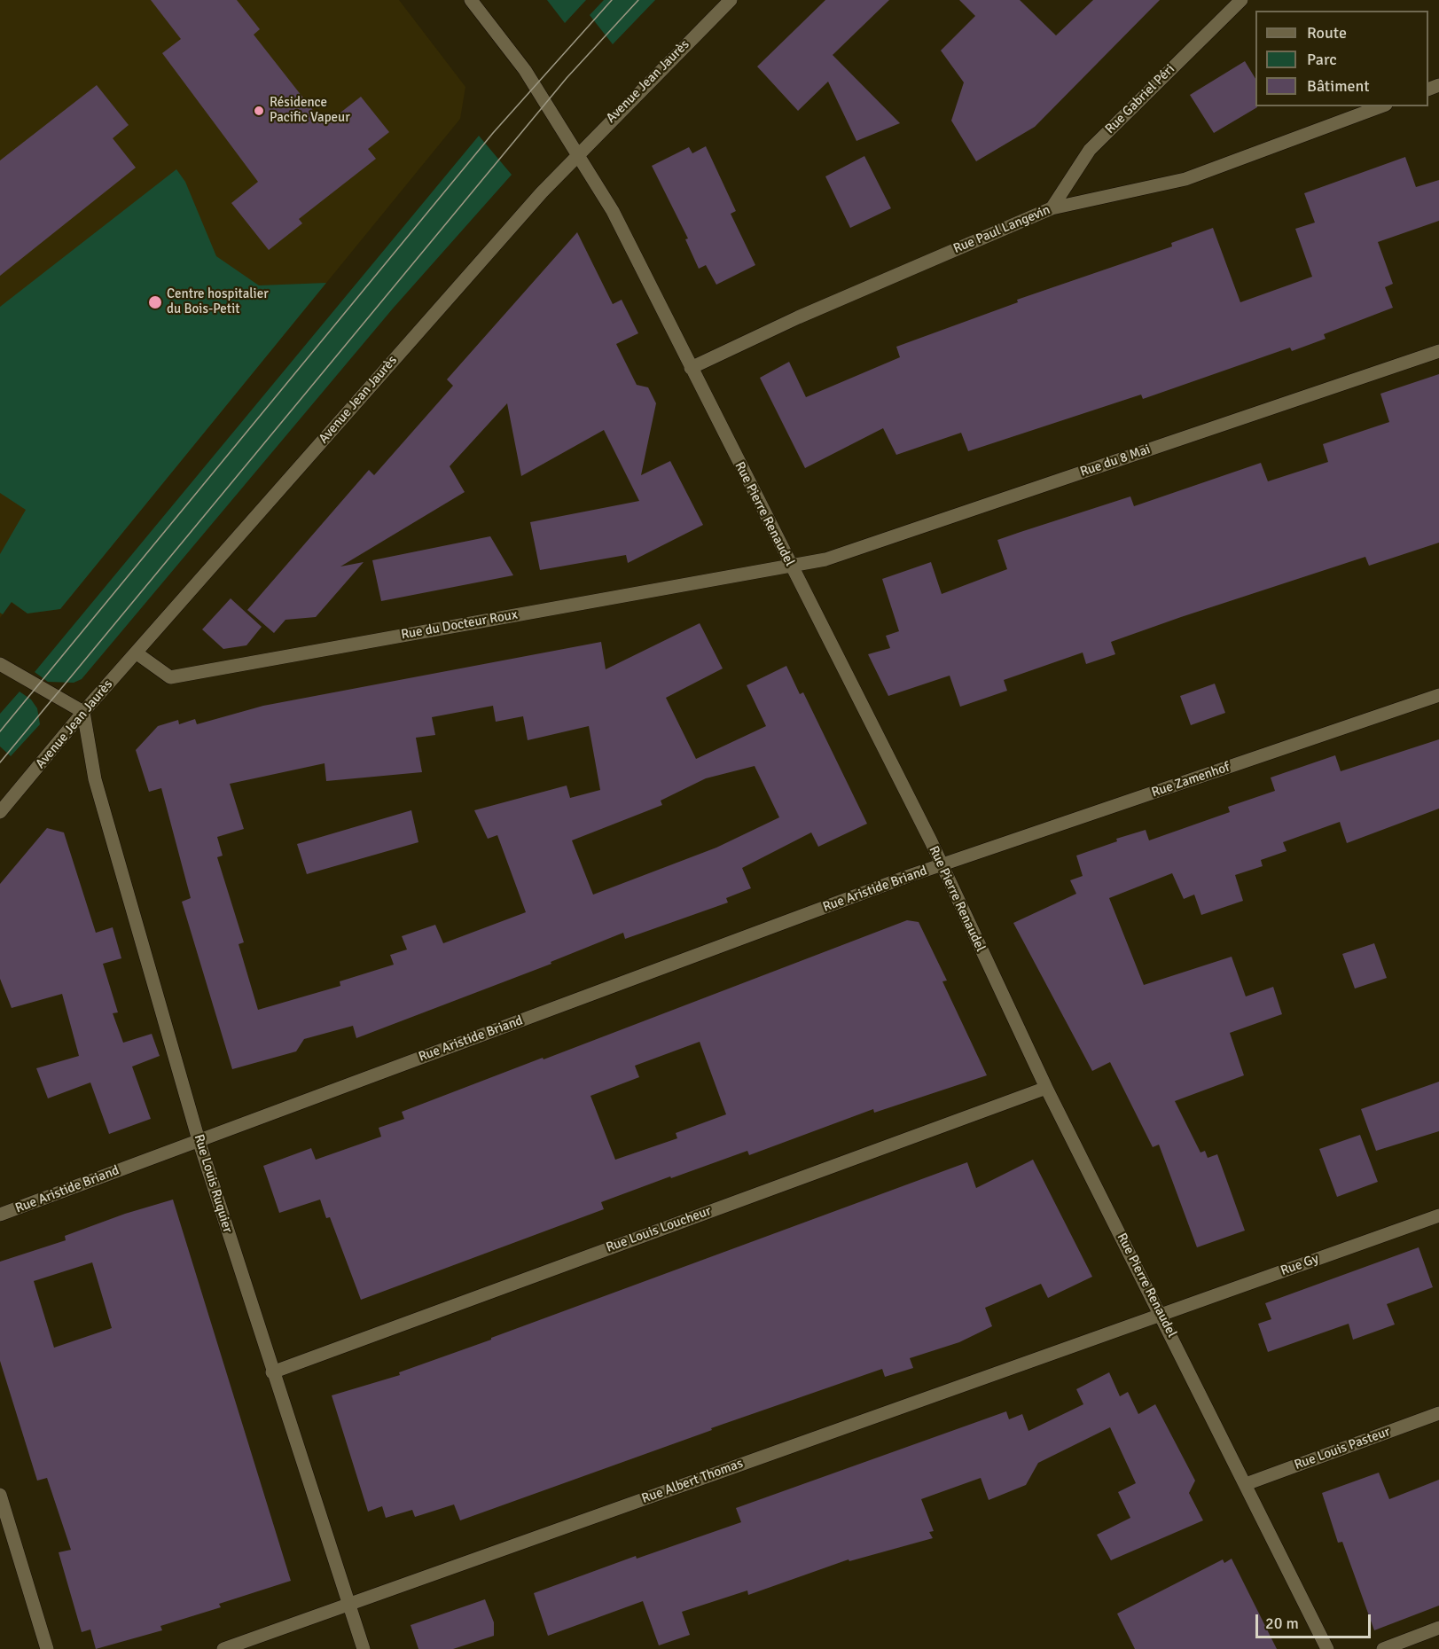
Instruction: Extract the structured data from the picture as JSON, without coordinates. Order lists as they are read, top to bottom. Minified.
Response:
{"streets":{"street":["Avenue Jean Jaurès","Rue Gabriel Péri","Rue Paul Langevin","Rue du 8 Mai","Rue Pierre Renaudel","Rue du Docteur Roux","Rue Zamenhof","Rue Aristide Briand","Rue Louis Ruquier","Rue Louis Loucheur","Rue Gy","Rue Louis Pasteur","Rue Albert Thomas"]},"crossings":[["Avenue Jean Jaurès","Rue Pierre Renaudel"],["Avenue Jean Jaurès","Rue du Docteur Roux"],["Avenue Jean Jaurès","Rue Louis Ruquier"],["Rue Gabriel Péri","Rue Paul Langevin"],["Rue Paul Langevin","Rue Pierre Renaudel"],["Rue du 8 Mai","Rue Pierre Renaudel"],["Rue du 8 Mai","Rue du Docteur Roux"],["Rue Pierre Renaudel","Rue du Docteur Roux"],["Rue Pierre Renaudel","Rue Zamenhof"],["Rue Pierre Renaudel","Rue Aristide Briand"],["Rue Pierre Renaudel","Rue Louis Loucheur"],["Rue Pierre Renaudel","Rue Gy"],["Rue Pierre Renaudel","Rue Louis Pasteur"],["Rue Pierre Renaudel","Rue Albert Thomas"],["Rue Zamenhof","Rue Aristide Briand"],["Rue Aristide Briand","Rue Louis Ruquier"],["Rue Louis Ruquier","Rue Louis Loucheur"],["Rue Louis Ruquier","Rue Albert Thomas"],["Rue Gy","Rue Albert Thomas"]],"places":["Résidence Pacific Vapeur","Centre hospitalier du Bois-Petit"],"legend":["Route","Parc","Bâtiment"],"scale_bar":"20 m"}
